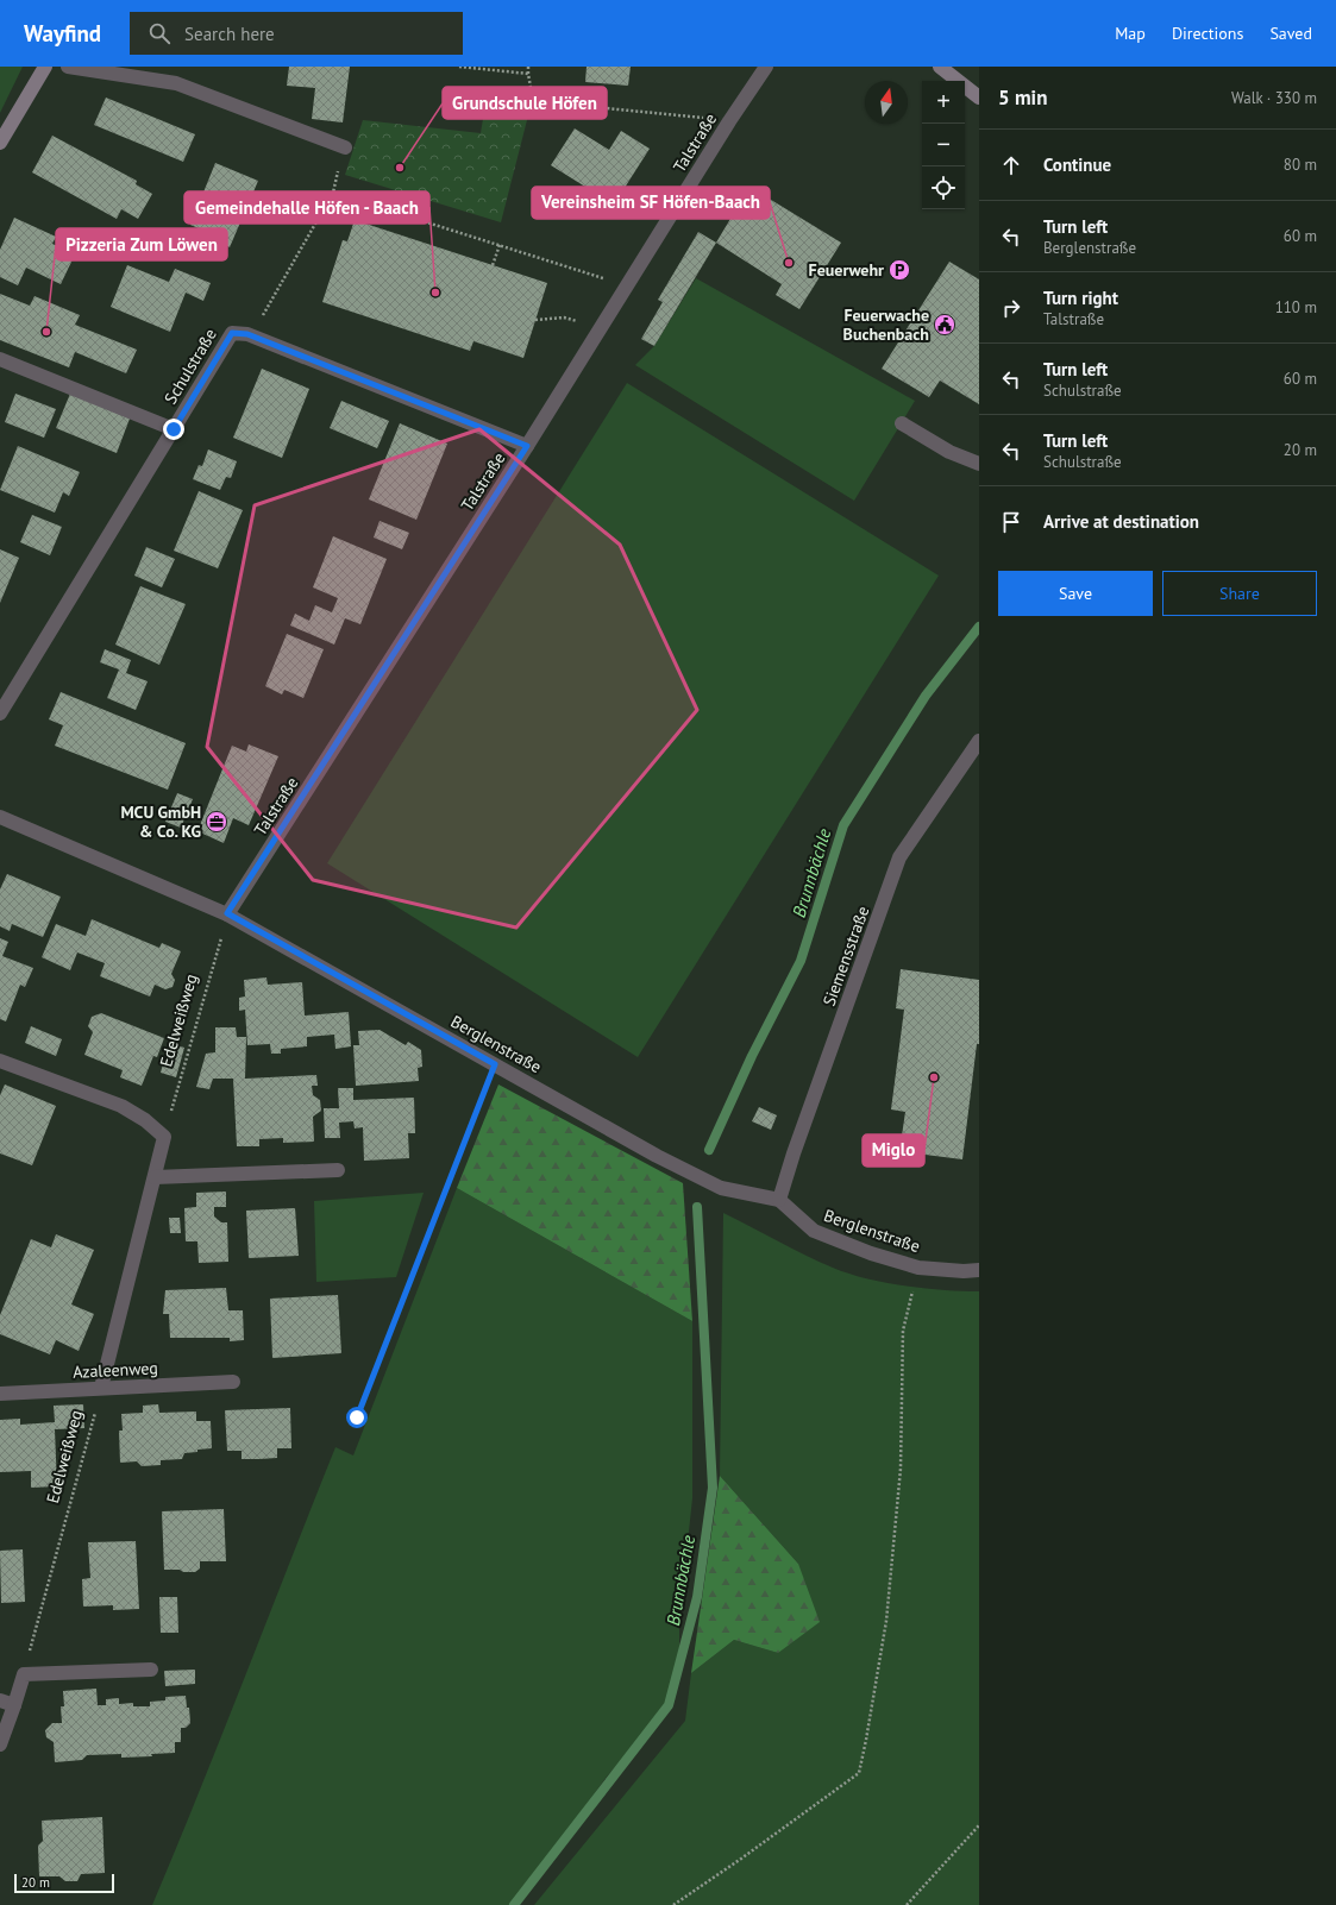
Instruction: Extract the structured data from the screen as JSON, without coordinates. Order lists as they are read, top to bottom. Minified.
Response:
{"streets":{"street":["Talstraße","Schulstraße","Siemensstraße","Berglenstraße","Azaleenweg"],"path":["Edelweißweg"]},"crossings":[["Talstraße","Edelweißweg"],["Talstraße","Berglenstraße"],["Siemensstraße","Berglenstraße"],["Edelweißweg","Berglenstraße"],["Edelweißweg","Azaleenweg"]],"water":["Brunnbächle"],"places":{"other":["Grundschule Höfen","Vereinsheim SF Höfen-Baach","Gemeindehalle Höfen - Baach","Pizzeria Zum Löwen","Miglo"],"parking":["Feuerwehr"],"public building":["Feuerwache Buchenbach"],"office":["MCU GmbH & Co. KG"]},"scale_bar":"20 m","north":"top","page":{"header":"Wayfind","search":"Search here","nav":["Map","Directions","Saved"],"heading":["5 min","Walk · 330 m"],"map_buttons":["+","−"],"list":[["Continue","80 m"],["Turn left","Berglenstraße","60 m"],["Turn right","Talstraße","110 m"],["Turn left","Schulstraße","60 m"],["Turn left","Schulstraße","20 m"],"Arrive at destination"],"buttons":["Save","Share"],"scale":"20 m"}}
